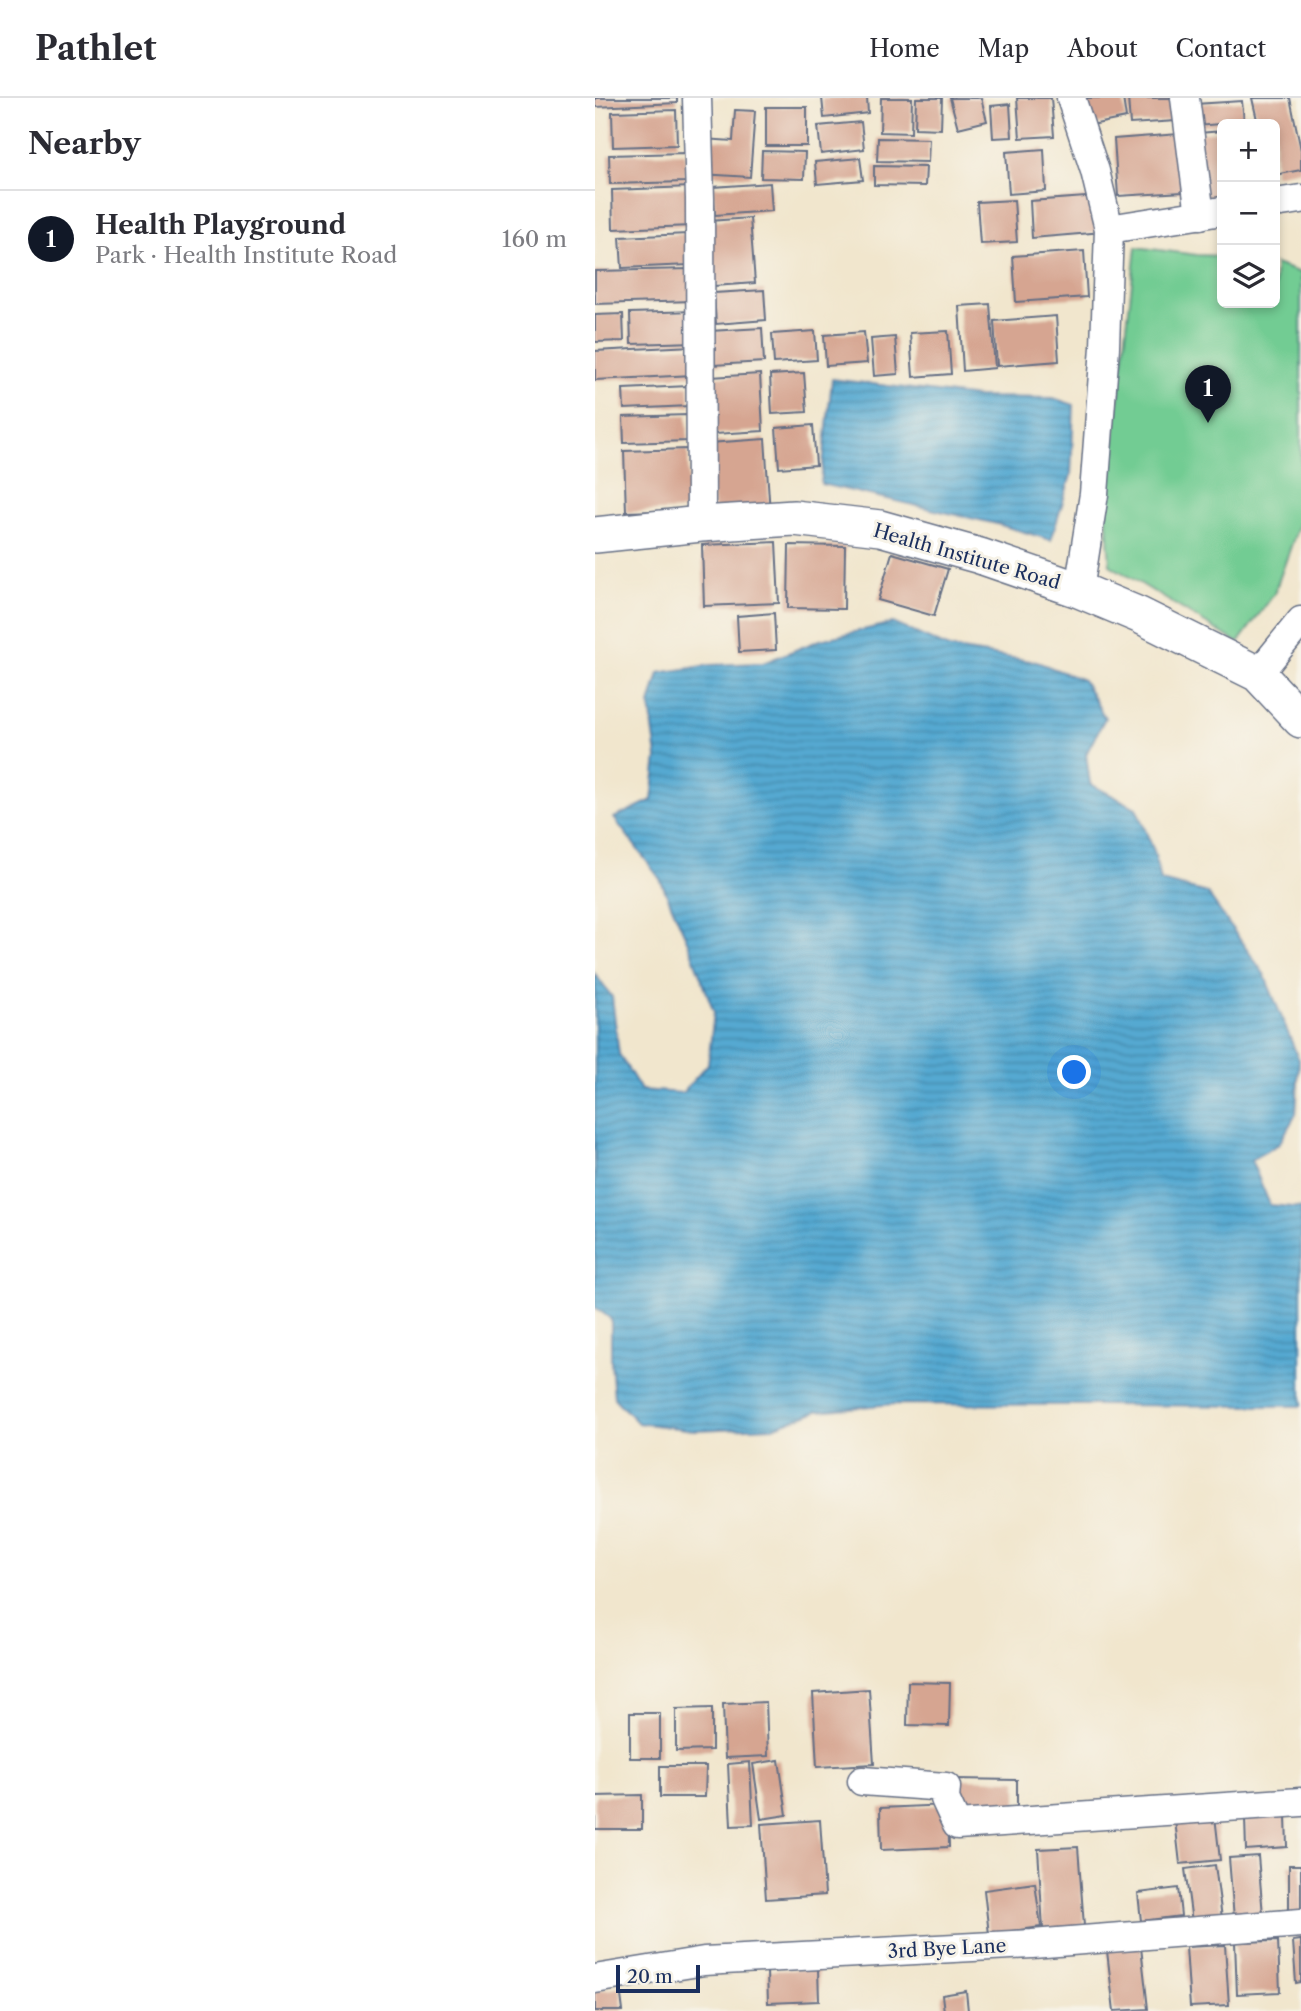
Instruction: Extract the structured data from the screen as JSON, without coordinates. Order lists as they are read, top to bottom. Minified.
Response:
{"streets":{"street":["Health Institute Road","3rd Bye Lane"]},"scale_bar":"20 m","page":{"header":"Pathlet","nav":["Home","Map","About","Contact"],"heading":"Nearby","map_buttons":["+","−"],"list":[{"mark":"1","name":"Health Playground","note":"Park · Health Institute Road","value":"160 m"}],"pins":"1","scale":"20 m"}}
